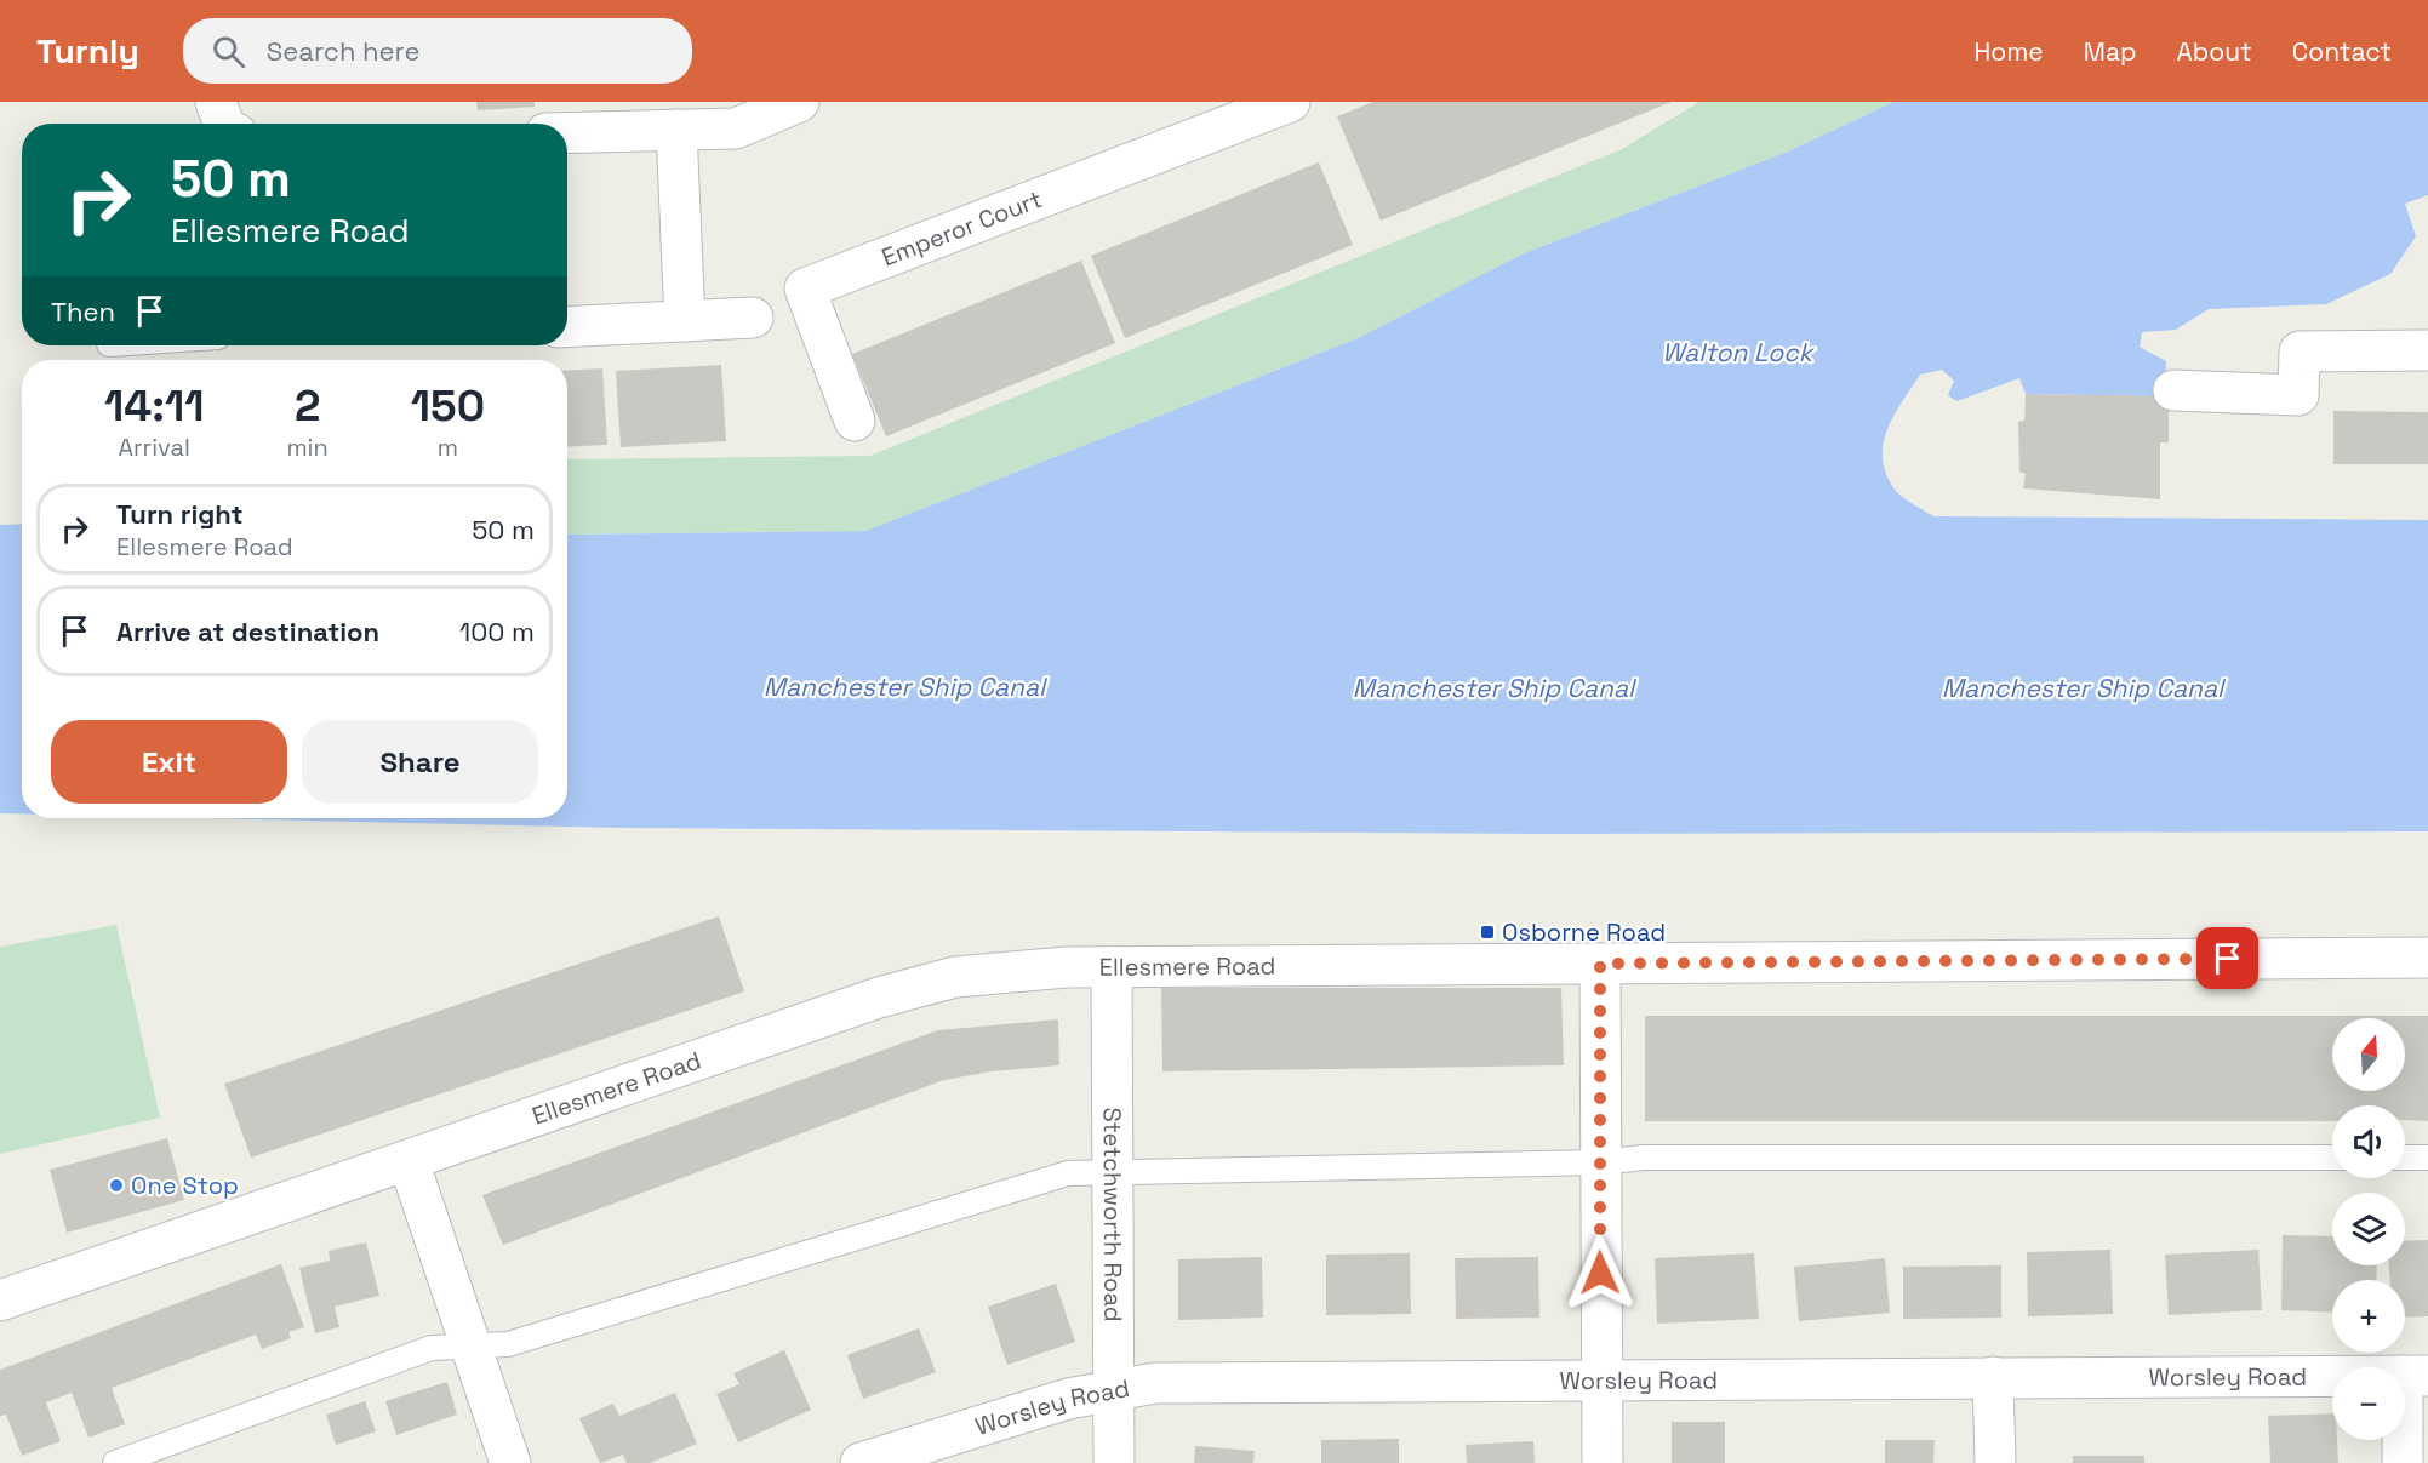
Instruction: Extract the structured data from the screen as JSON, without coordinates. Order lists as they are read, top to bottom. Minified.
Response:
{"streets":{"street":["Emperor Court","Ellesmere Road","Stetchworth Road","Worsley Road"]},"crossings":[["Ellesmere Road","Stetchworth Road"],["Stetchworth Road","Worsley Road"]],"water":["Walton Lock","Manchester Ship Canal"],"places":{"transit":["Osborne Road"],"other":["One Stop"]},"north":"top","page":{"header":"Turnly","search":"Search here","nav":["Home","Map","About","Contact"],"turn":["50 m","Ellesmere Road"],"then":"Then","eta":["14:11","Arrival","2","min","150","m"],"list":[{"name":"Turn right","note":"Ellesmere Road","value":"50 m"},{"name":"Arrive at destination","value":"100 m"}],"buttons":["Exit","Share"],"map_buttons":["+","−"]}}
